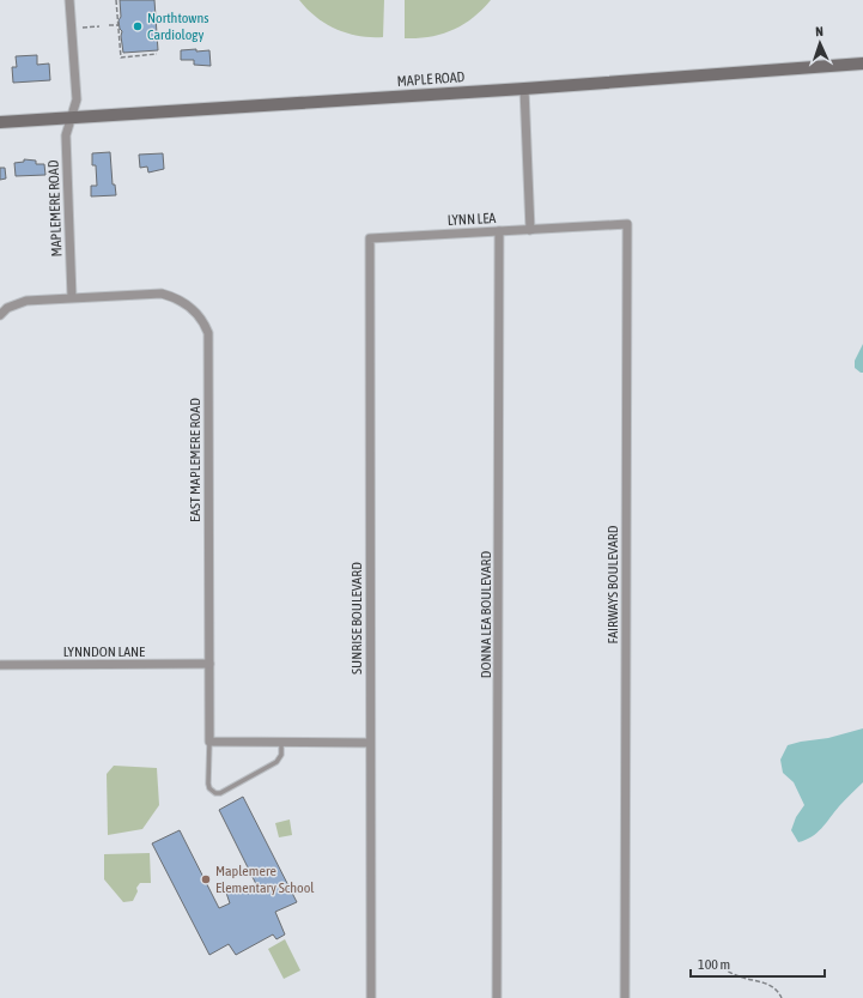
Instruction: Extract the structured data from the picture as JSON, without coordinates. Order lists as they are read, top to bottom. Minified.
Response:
{"streets":{"main road":["MAPLE ROAD"],"street":["MAPLEMERE ROAD","LYNN LEA","EAST MAPLEMERE ROAD","FAIRWAYS BOULEVARD","DONNA LEA BOULEVARD","SUNRISE BOULEVARD","LYNNDON LANE"]},"crossings":[["MAPLE ROAD","MAPLEMERE ROAD"],["MAPLEMERE ROAD","EAST MAPLEMERE ROAD"],["LYNN LEA","FAIRWAYS BOULEVARD"],["LYNN LEA","DONNA LEA BOULEVARD"],["LYNN LEA","SUNRISE BOULEVARD"],["EAST MAPLEMERE ROAD","LYNNDON LANE"]],"places":["Northtowns Cardiology","Maplemere Elementary School"],"scale_bar":"100 m","north":"top"}
